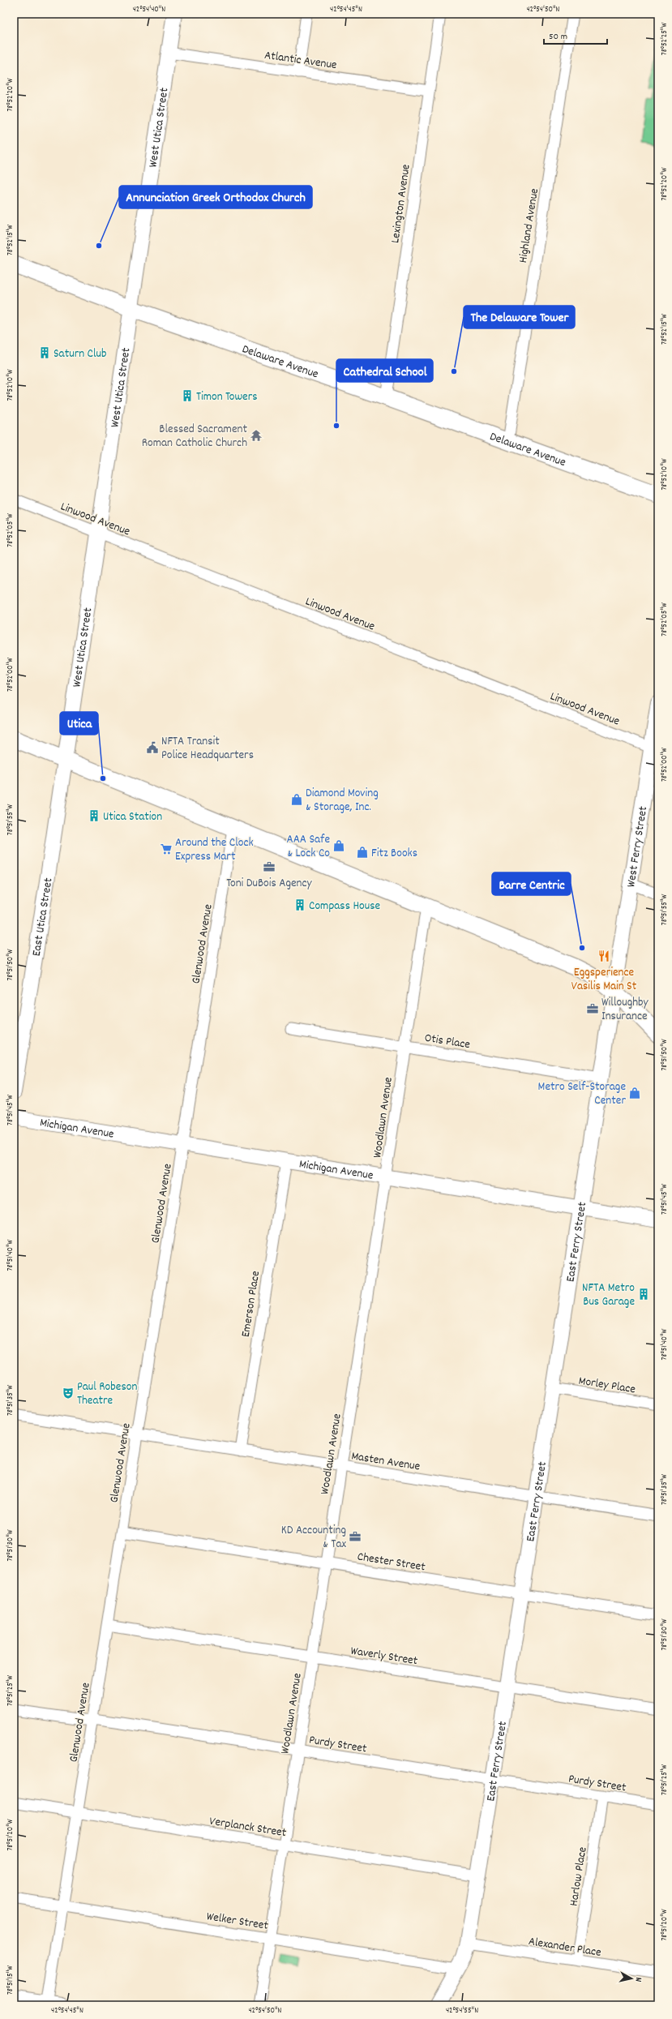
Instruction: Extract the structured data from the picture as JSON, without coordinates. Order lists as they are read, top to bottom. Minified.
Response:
{"streets":{"main road":["Delaware Avenue"],"street":["Atlantic Avenue","West Utica Street","Lexington Avenue","Highland Avenue","Linwood Avenue","West Ferry Street","East Utica Street","Glenwood Avenue","Otis Place","Woodlawn Avenue","Michigan Avenue","East Ferry Street","Emerson Place","Morley Place","Masten Avenue","Chester Street","Waverly Street","Purdy Street","Verplanck Street","Harlow Place","Welker Street","Alexander Place"]},"crossings":[["Atlantic Avenue","West Utica Street"],["Atlantic Avenue","Lexington Avenue"],["West Utica Street","Delaware Avenue"],["West Utica Street","Linwood Avenue"],["West Utica Street","East Utica Street"],["Lexington Avenue","Delaware Avenue"],["Highland Avenue","Delaware Avenue"],["Linwood Avenue","West Ferry Street"],["West Ferry Street","East Ferry Street"],["Glenwood Avenue","Michigan Avenue"],["Glenwood Avenue","Masten Avenue"],["Glenwood Avenue","Chester Street"],["Glenwood Avenue","Waverly Street"],["Glenwood Avenue","Purdy Street"],["Glenwood Avenue","Verplanck Street"],["Glenwood Avenue","Welker Street"],["Otis Place","Woodlawn Avenue"],["Otis Place","East Ferry Street"],["Woodlawn Avenue","Michigan Avenue"],["Woodlawn Avenue","Masten Avenue"],["Woodlawn Avenue","Chester Street"],["Woodlawn Avenue","Waverly Street"],["Woodlawn Avenue","Purdy Street"],["Woodlawn Avenue","Verplanck Street"],["Woodlawn Avenue","Welker Street"],["Michigan Avenue","East Ferry Street"],["Michigan Avenue","Emerson Place"],["East Ferry Street","Morley Place"],["East Ferry Street","Masten Avenue"],["East Ferry Street","Chester Street"],["East Ferry Street","Waverly Street"],["East Ferry Street","Purdy Street"],["East Ferry Street","Verplanck Street"],["East Ferry Street","Welker Street"],["East Ferry Street","Alexander Place"],["Emerson Place","Masten Avenue"],["Purdy Street","Harlow Place"],["Harlow Place","Alexander Place"]],"places":{"other":["Annunciation Greek Orthodox Church","The Delaware Tower","Cathedral School","Utica","Barre Centric"],"building":["Saturn Club","Timon Towers","Utica Station","Compass House","NFTA Metro Bus Garage"],"temple":["Blessed Sacrament Roman Catholic Church"],"public building":["NFTA Transit Police Headquarters"],"shop":["Diamond Moving & Storage, Inc.","AAA Safe & Lock Co","Fitz Books","Metro Self-Storage Center"],"supermarket":["Around the Clock Express Mart"],"office":["Toni DuBois Agency","Willoughby Insurance","KD Accounting & Tax"],"restaurant":["Eggsperience Vasilis Main St"],"theatre":["Paul Robeson Theatre"]},"scale_bar":"50 m","north":"right","coordinates":["42°54'40\"N","42°54'45\"N","42°54'50\"N","78°52'25\"W","78°52'20\"W","78°52'15\"W","78°52'10\"W","78°52'05\"W","78°52'00\"W","78°51'55\"W","78°51'50\"W","78°51'45\"W","78°51'40\"W","78°51'35\"W","78°51'30\"W","78°51'25\"W","78°51'20\"W","78°51'15\"W","42°54'55\"N"]}
